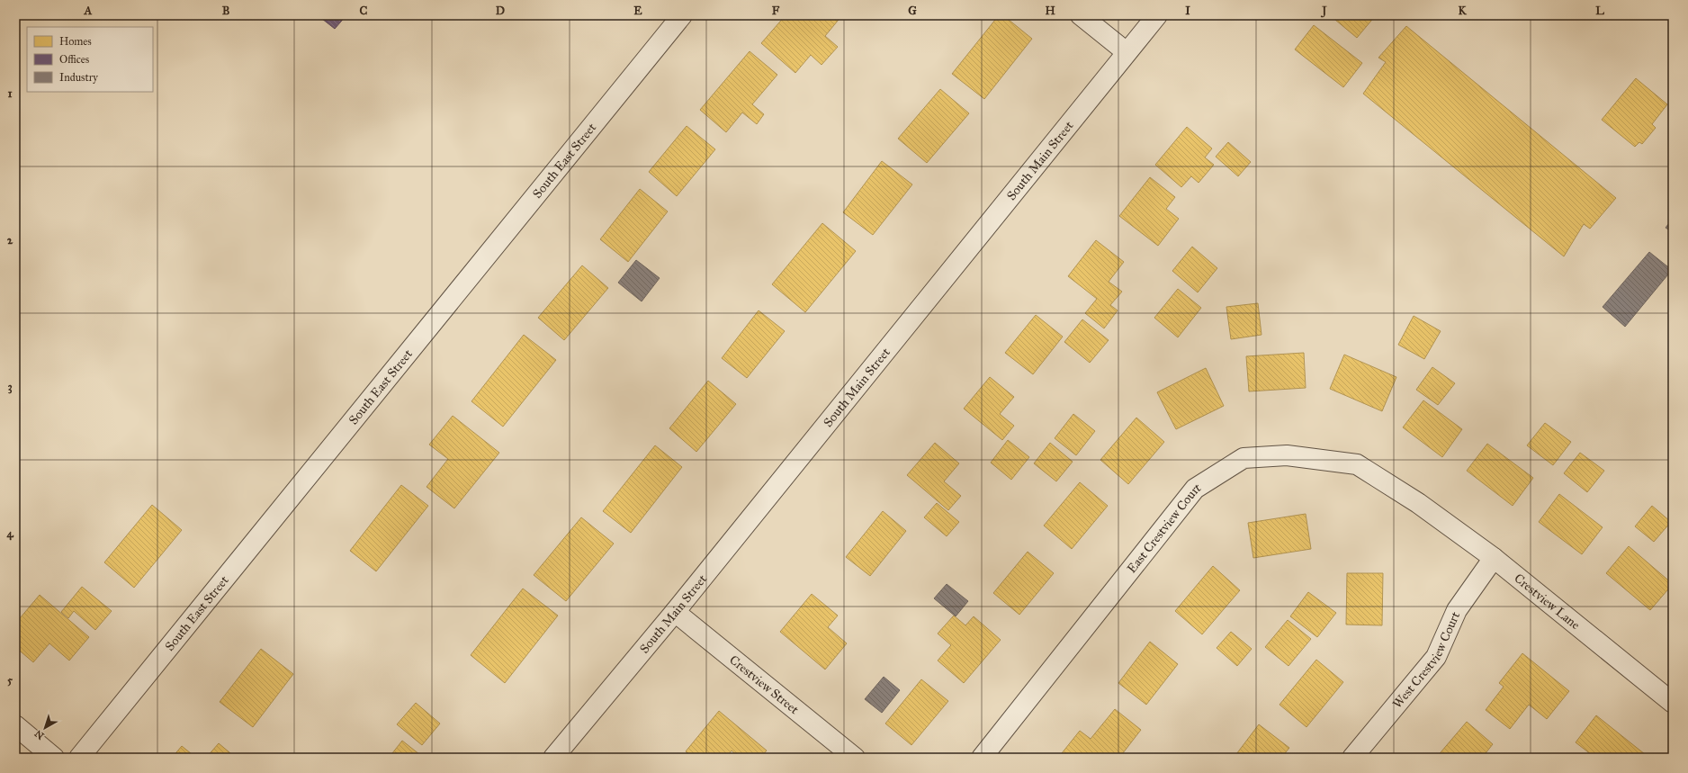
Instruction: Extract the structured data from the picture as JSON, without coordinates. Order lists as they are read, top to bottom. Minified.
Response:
{"streets":{"street":["South East Street","South Main Street","East Crestview Court","Crestview Lane","West Crestview Court","Crestview Street"]},"crossings":[["South Main Street","Crestview Street"],["East Crestview Court","Crestview Lane"],["Crestview Lane","West Crestview Court"]],"legend":["Homes","Offices","Industry"],"north":"bottom left","grid":{"columns":["A","B","C","D","E","F","G","H","I","J","K","L"],"rows":["1","2","3","4","5"]}}
